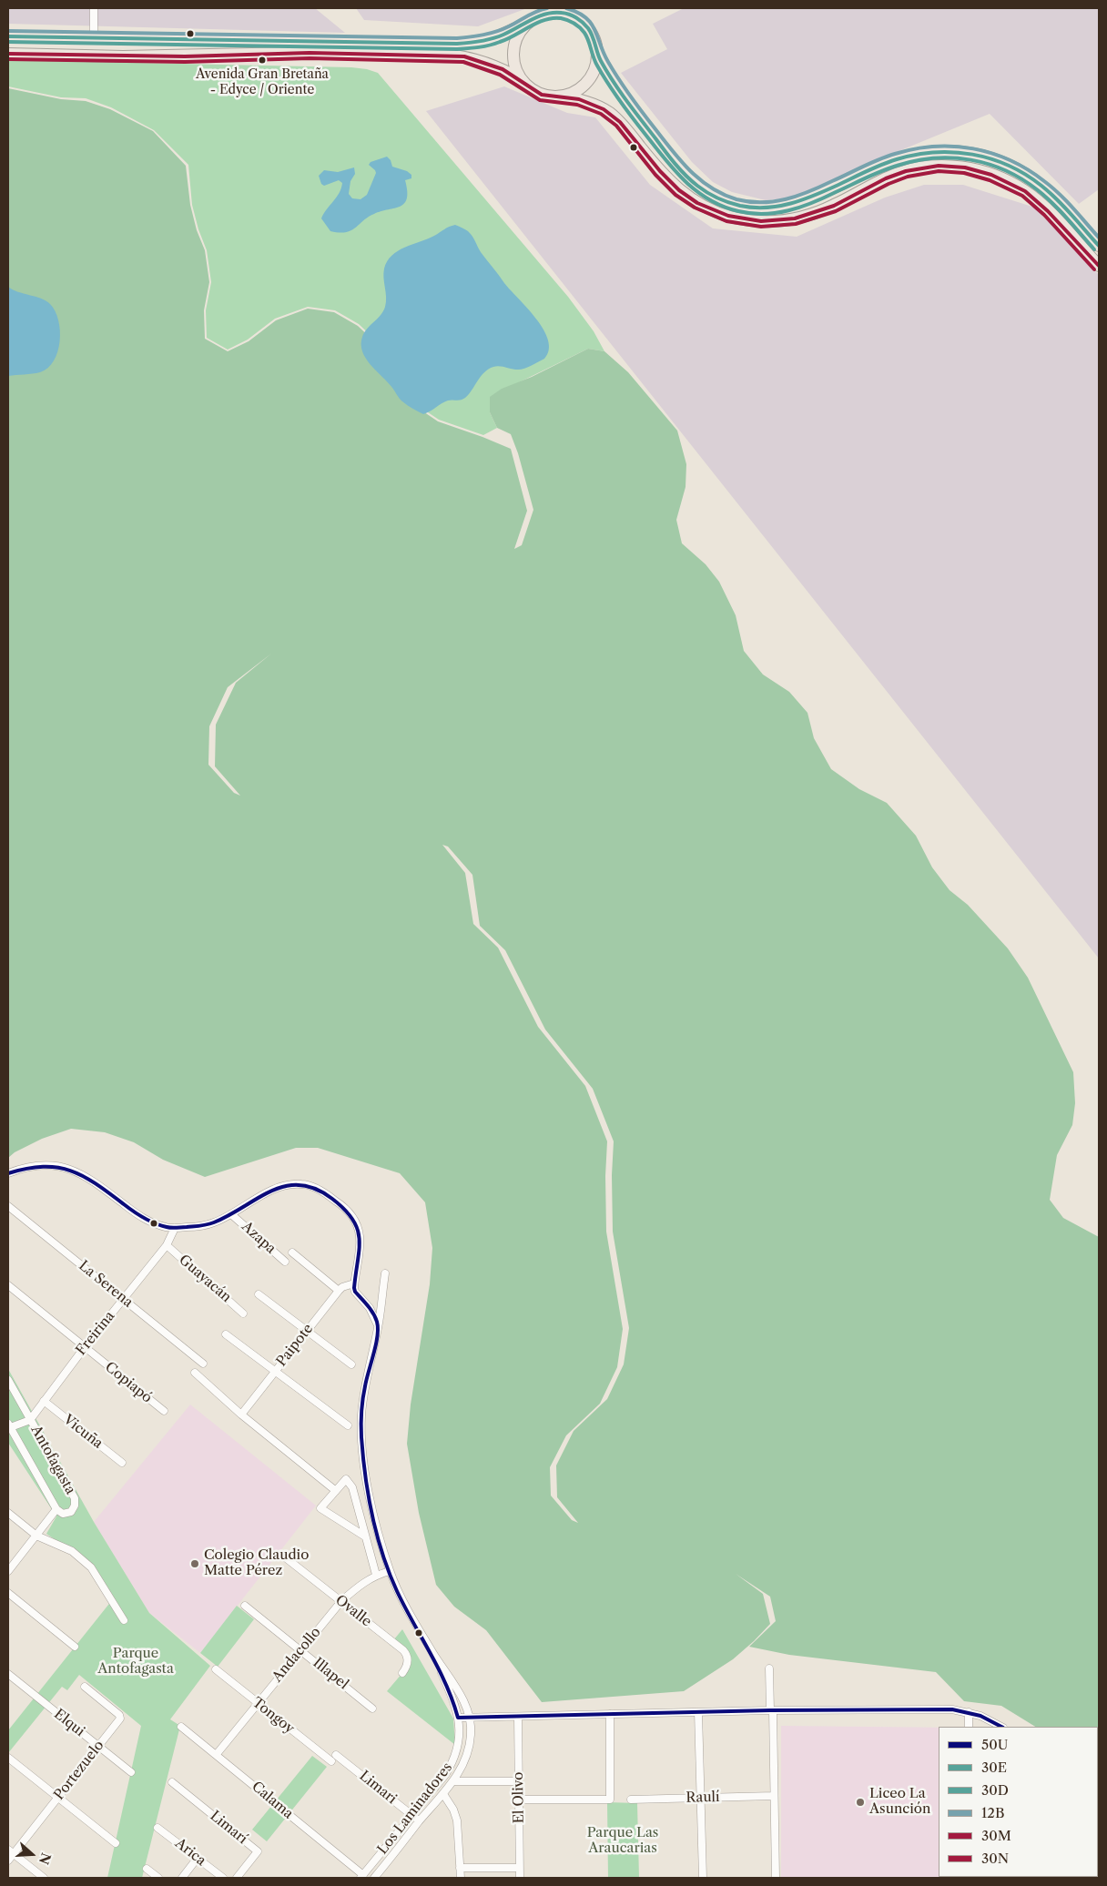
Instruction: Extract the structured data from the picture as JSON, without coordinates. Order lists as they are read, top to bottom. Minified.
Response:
{"streets":{"street":["Azapa","Guayacán","La Serena","Freirina","Paipote","Copiapó","Vicuña","Antofagasta","Ovalle","Andacollo","Illapel","Tongoy","Elqui","Portezuelo","Limari","El Olivo","Raulí","Calama","Los Laminadores","Limarí","Arica"]},"crossings":[["Azapa","Paipote"],["Guayacán","Freirina"],["La Serena","Freirina"],["Freirina","Copiapó"],["Freirina","Vicuña"],["Freirina","Antofagasta"],["Ovalle","Andacollo"],["Andacollo","Illapel"],["Andacollo","Tongoy"],["Andacollo","Calama"],["Tongoy","Limari"],["Elqui","Portezuelo"],["Limari","Los Laminadores"],["Calama","Los Laminadores"]],"parks":["Parque Antofagasta","Parque Las Araucarias"],"places":["Avenida Gran Bretaña - Edyce / Oriente","Colegio Claudio Matte Pérez","Liceo La Asunción"],"lines":["transit line 12B","transit line 30E","transit line 30D","transit line 30M","transit line 30N","transit line 50U"],"legend":["50U","30E","30D","12B","30M","30N"],"north":"right"}
